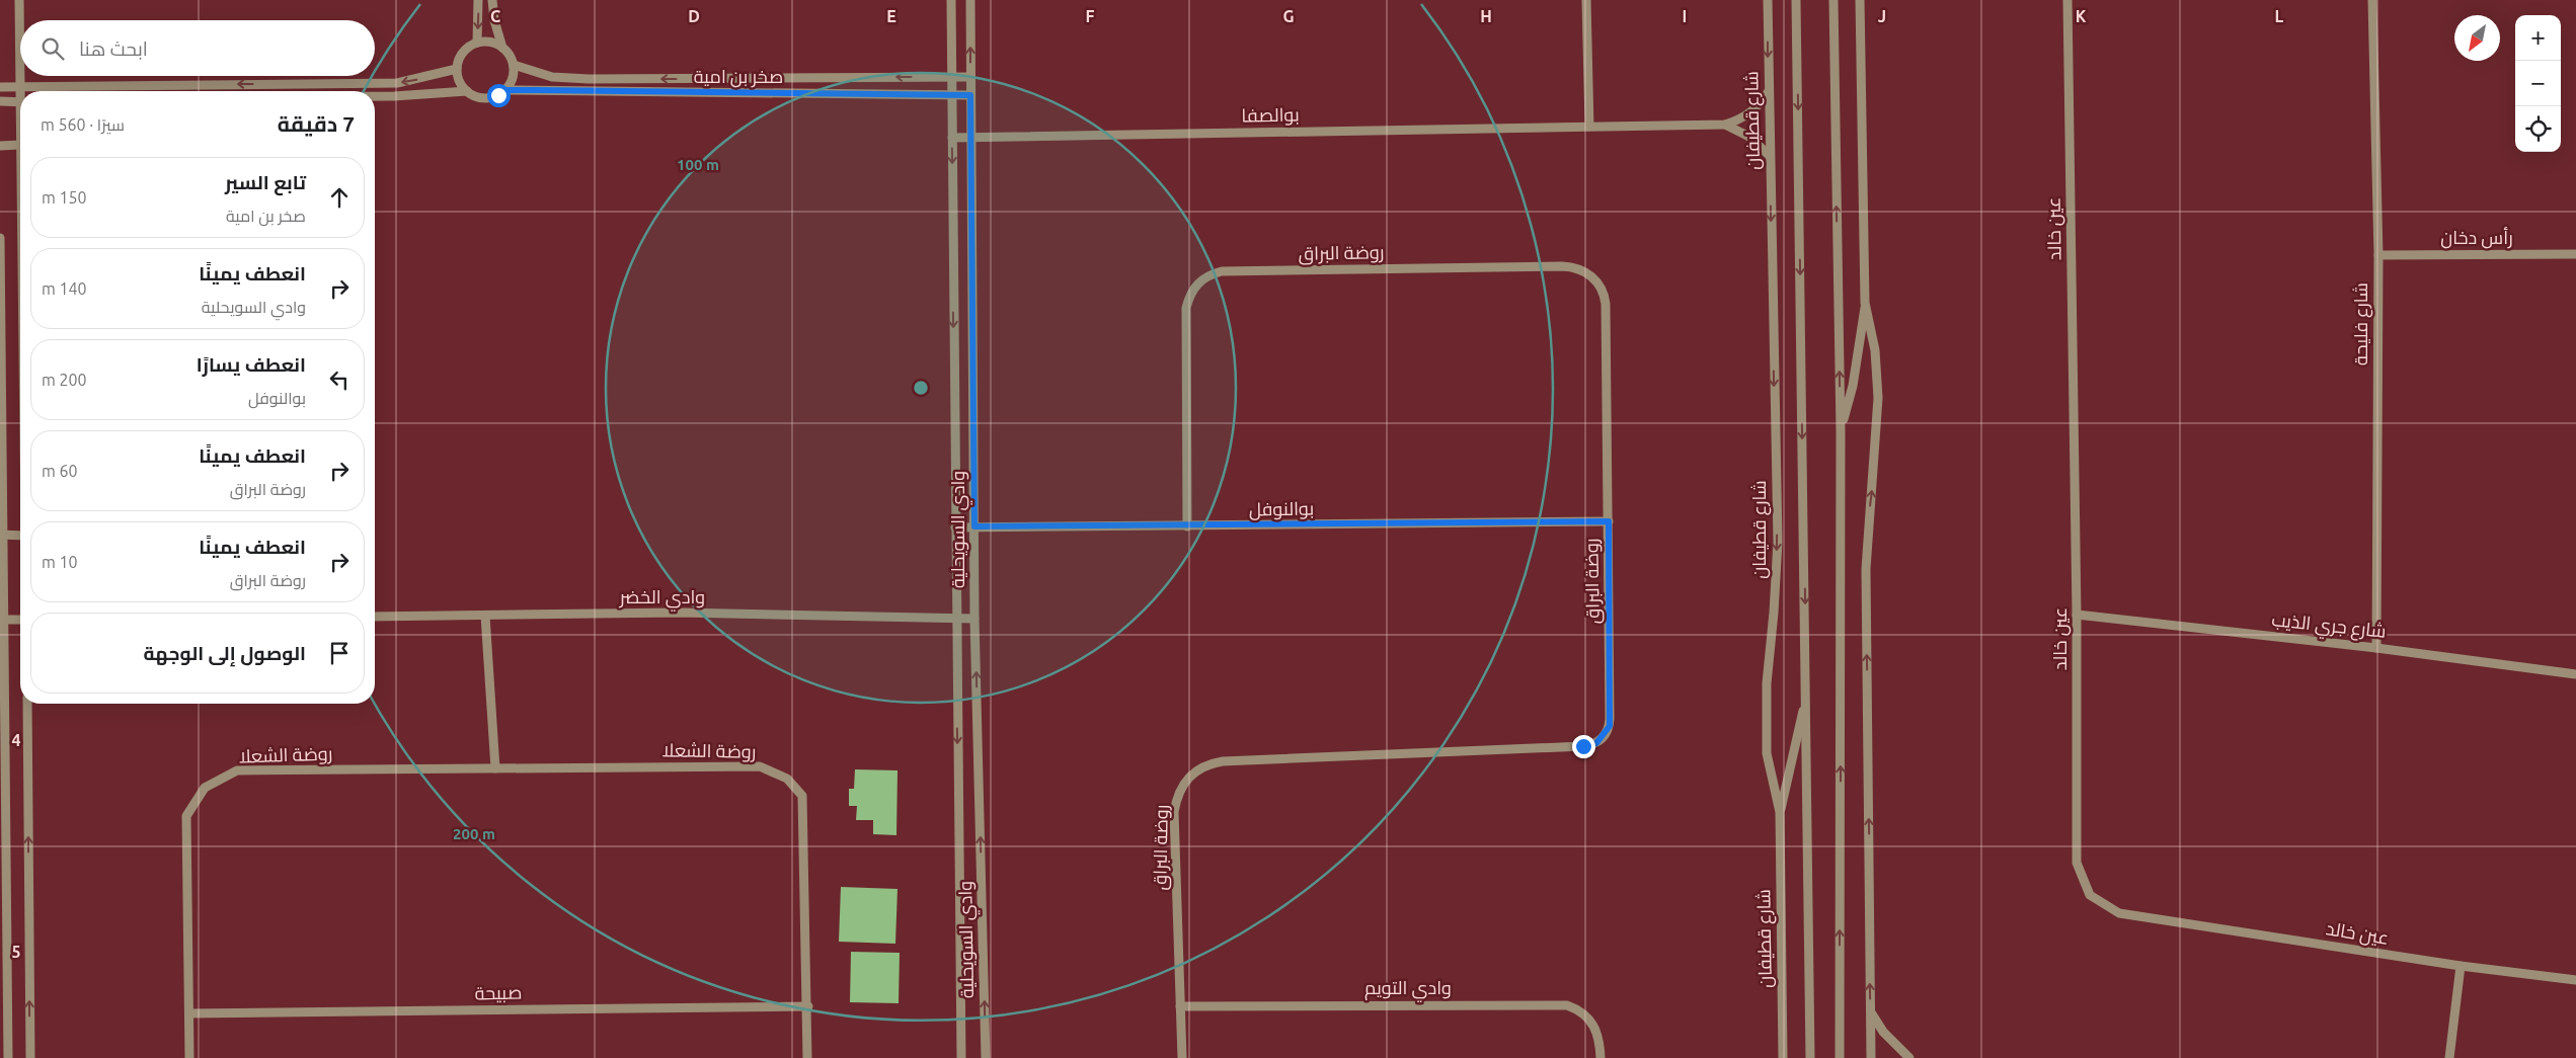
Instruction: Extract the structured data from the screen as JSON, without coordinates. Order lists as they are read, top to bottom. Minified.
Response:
{"streets":{"street":["صخر بن امية","بوالصفا","شارع قطيفان","عين خالد","رأس دخان","روضة البراق","شارع فليحة","بوالنوفل","وادي السويحلية","وادي الخضر","شارع جري الذيب","روضة الشعلا","وادي التويم","صبيحة"]},"crossings":[["صخر بن امية","وادي السويحلية"],["بوالصفا","شارع قطيفان"],["بوالصفا","وادي السويحلية"],["عين خالد","شارع جري الذيب"],["رأس دخان","شارع فليحة"],["روضة البراق","بوالنوفل"],["روضة البراق","وادي التويم"],["شارع فليحة","شارع جري الذيب"],["بوالنوفل","وادي السويحلية"],["وادي السويحلية","وادي الخضر"],["روضة الشعلا","صبيحة"]],"north":"bottom left","page":{"map_buttons":["+","−"],"search":"ابحث هنا","heading":["7 دقيقة","سيرًا · 560 m"],"list":[["تابع السير","صخر بن امية","150 m"],["انعطف يمينًا","وادي السويحلية","140 m"],["انعطف يسارًا","بوالنوفل","200 m"],["انعطف يمينًا","روضة البراق","60 m"],["انعطف يمينًا","روضة البراق","10 m"],"الوصول إلى الوجهة"]},"grid":{"columns":["C","D","E","F","G","H","I","J","K","L"],"rows":["4","5"]},"rings":["100 m","200 m"]}
